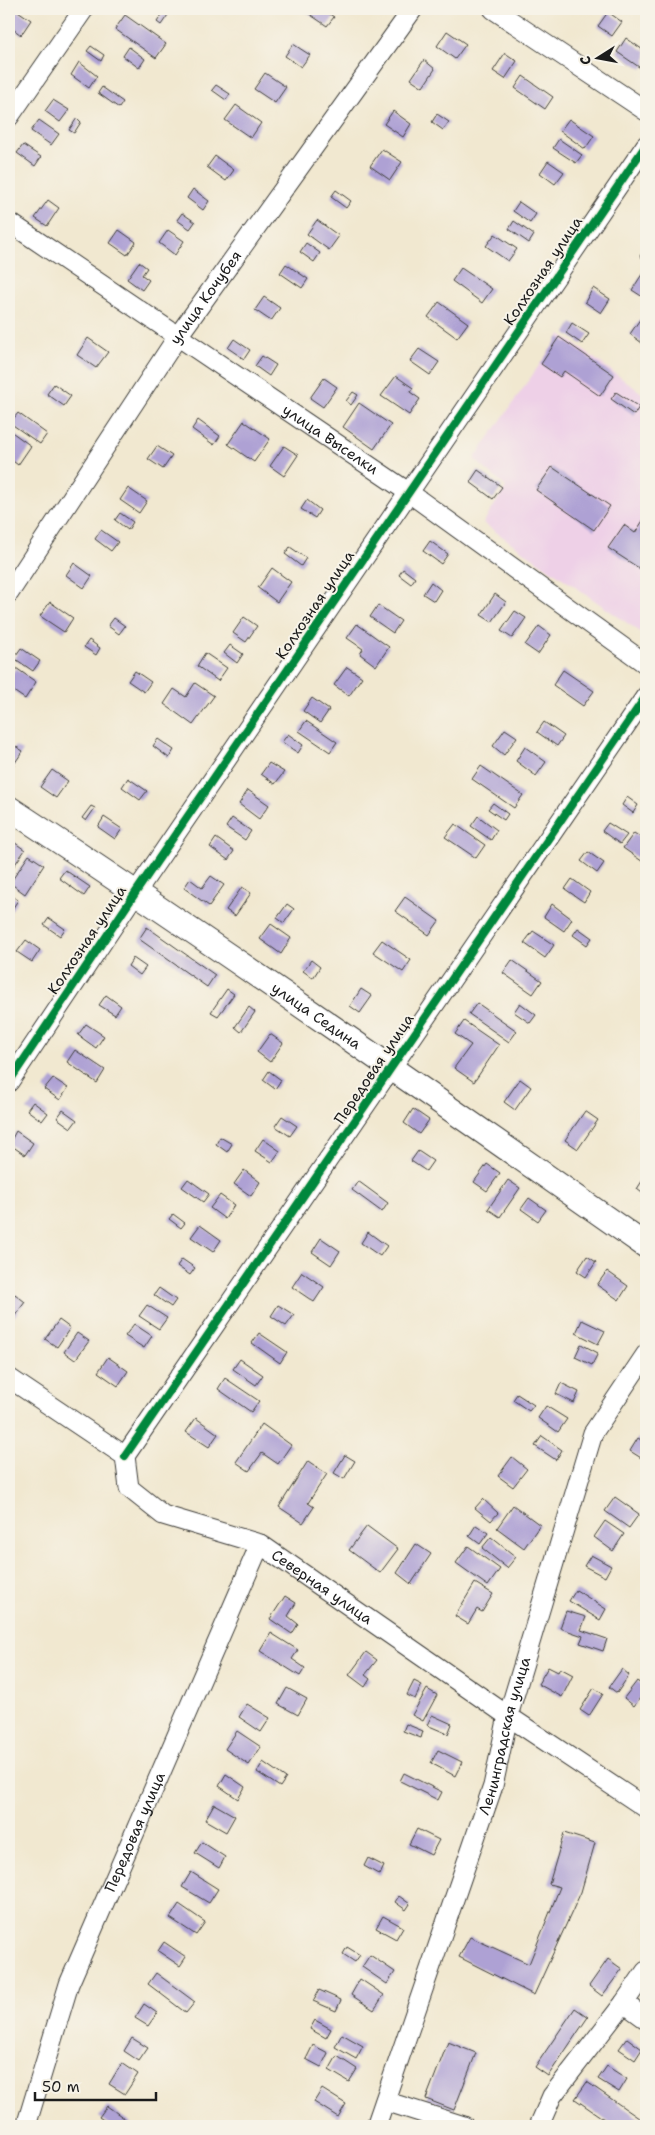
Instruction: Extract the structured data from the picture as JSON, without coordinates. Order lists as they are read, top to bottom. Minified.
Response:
{"streets":{"main road":["улица Седина"],"street":["Колхозная улица","улица Кочубея","улица Выселки","Передовая улица","Северная улица","Ленинградская улица"]},"crossings":[["Колхозная улица","улица Выселки"],["Колхозная улица","улица Седина"],["улица Кочубея","улица Выселки"],["улица Седина","Передовая улица"],["Передовая улица","Северная улица"],["Северная улица","Ленинградская улица"]],"scale_bar":"50 m","north":"left"}
